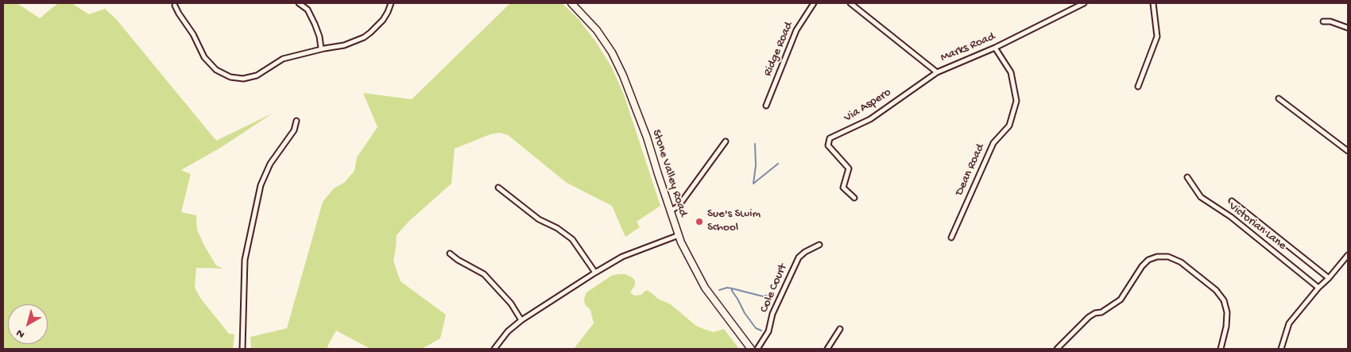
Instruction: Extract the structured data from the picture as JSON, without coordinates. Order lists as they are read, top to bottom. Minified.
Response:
{"streets":{"street":["Marks Road","Ridge Road","Via Aspero","Dean Road","Stone Valley Road","Victorian Lane","Cole Court"]},"crossings":[["Marks Road","Via Aspero"],["Marks Road","Dean Road"]],"places":["Sue's Swim School"],"north":"bottom left"}
